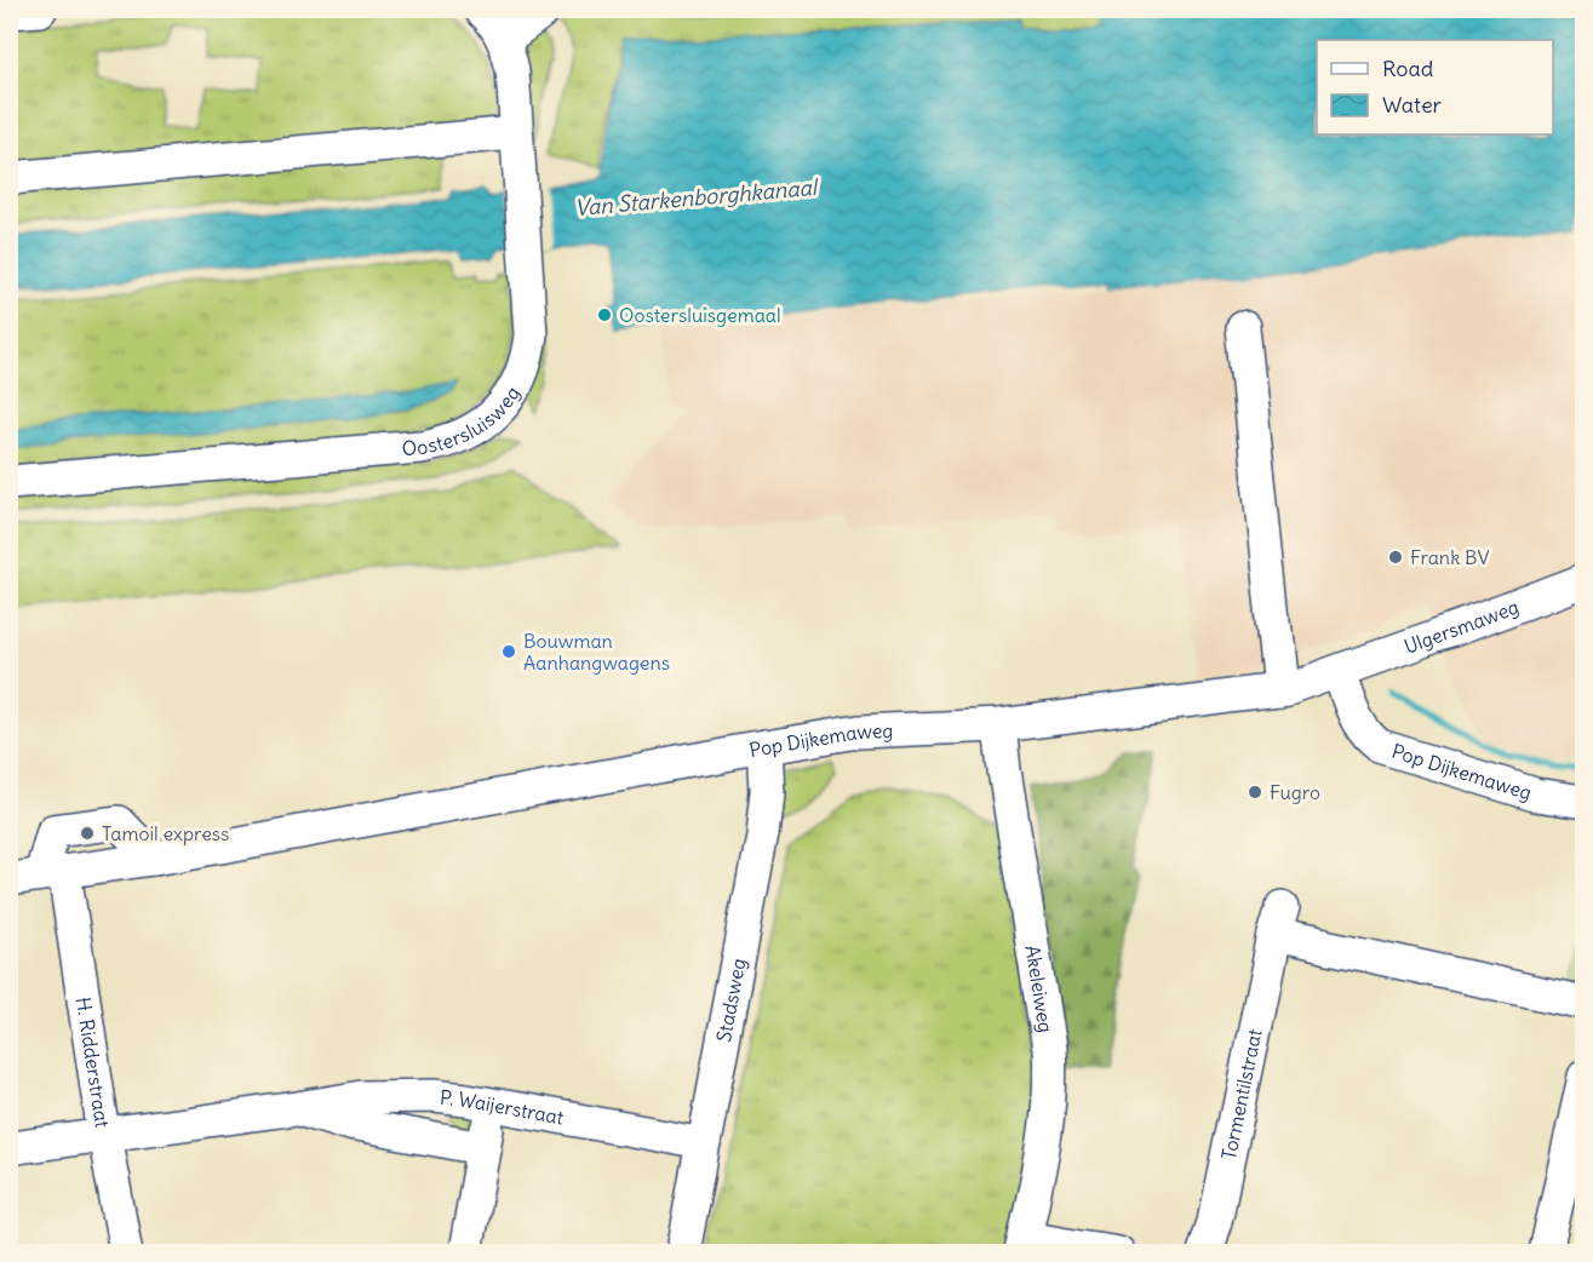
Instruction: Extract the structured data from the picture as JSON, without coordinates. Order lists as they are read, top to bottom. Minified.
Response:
{"streets":{"street":["Oostersluisweg","Ulgersmaweg","Pop Dijkemaweg","Akeleiweg","Stadsweg","H. Ridderstraat","Tormentilstraat","P. Waijerstraat"]},"crossings":[["Ulgersmaweg","Pop Dijkemaweg"],["Pop Dijkemaweg","Akeleiweg"],["Pop Dijkemaweg","Stadsweg"],["Pop Dijkemaweg","H. Ridderstraat"],["Stadsweg","P. Waijerstraat"],["H. Ridderstraat","P. Waijerstraat"]],"water":["Van Starkenborghkanaal"],"places":["Oostersluisgemaal","Frank BV","Bouwman Aanhangwagens","Fugro","Tamoil express"],"legend":["Road","Water"]}
